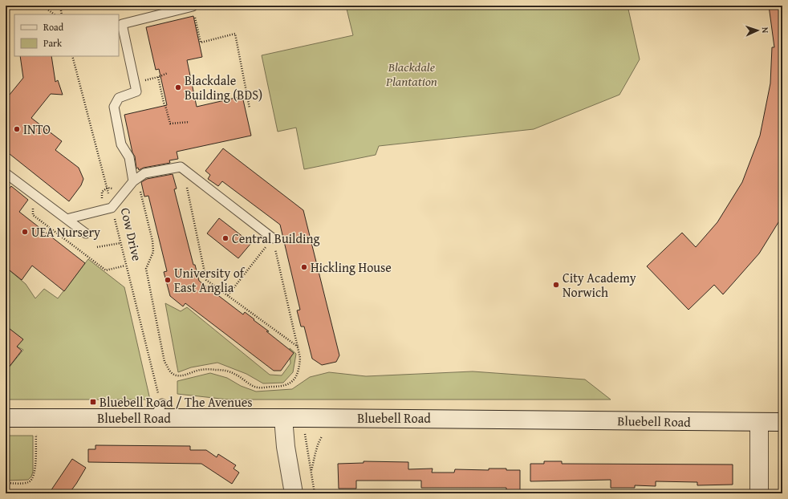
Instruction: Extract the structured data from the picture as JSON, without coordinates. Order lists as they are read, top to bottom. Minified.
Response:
{"streets":{"street":["Bluebell Road"],"path":["Cow Drive"]},"crossings":[["Cow Drive","Bluebell Road"]],"parks":["Blackdale Plantation"],"places":{"other":["Blackdale Building (BDS)","INTO","UEA Nursery","Central Building","Hickling House","University of East Anglia","City Academy Norwich"],"transit":["Bluebell Road / The Avenues"]},"legend":["Road","Park"],"north":"right"}
